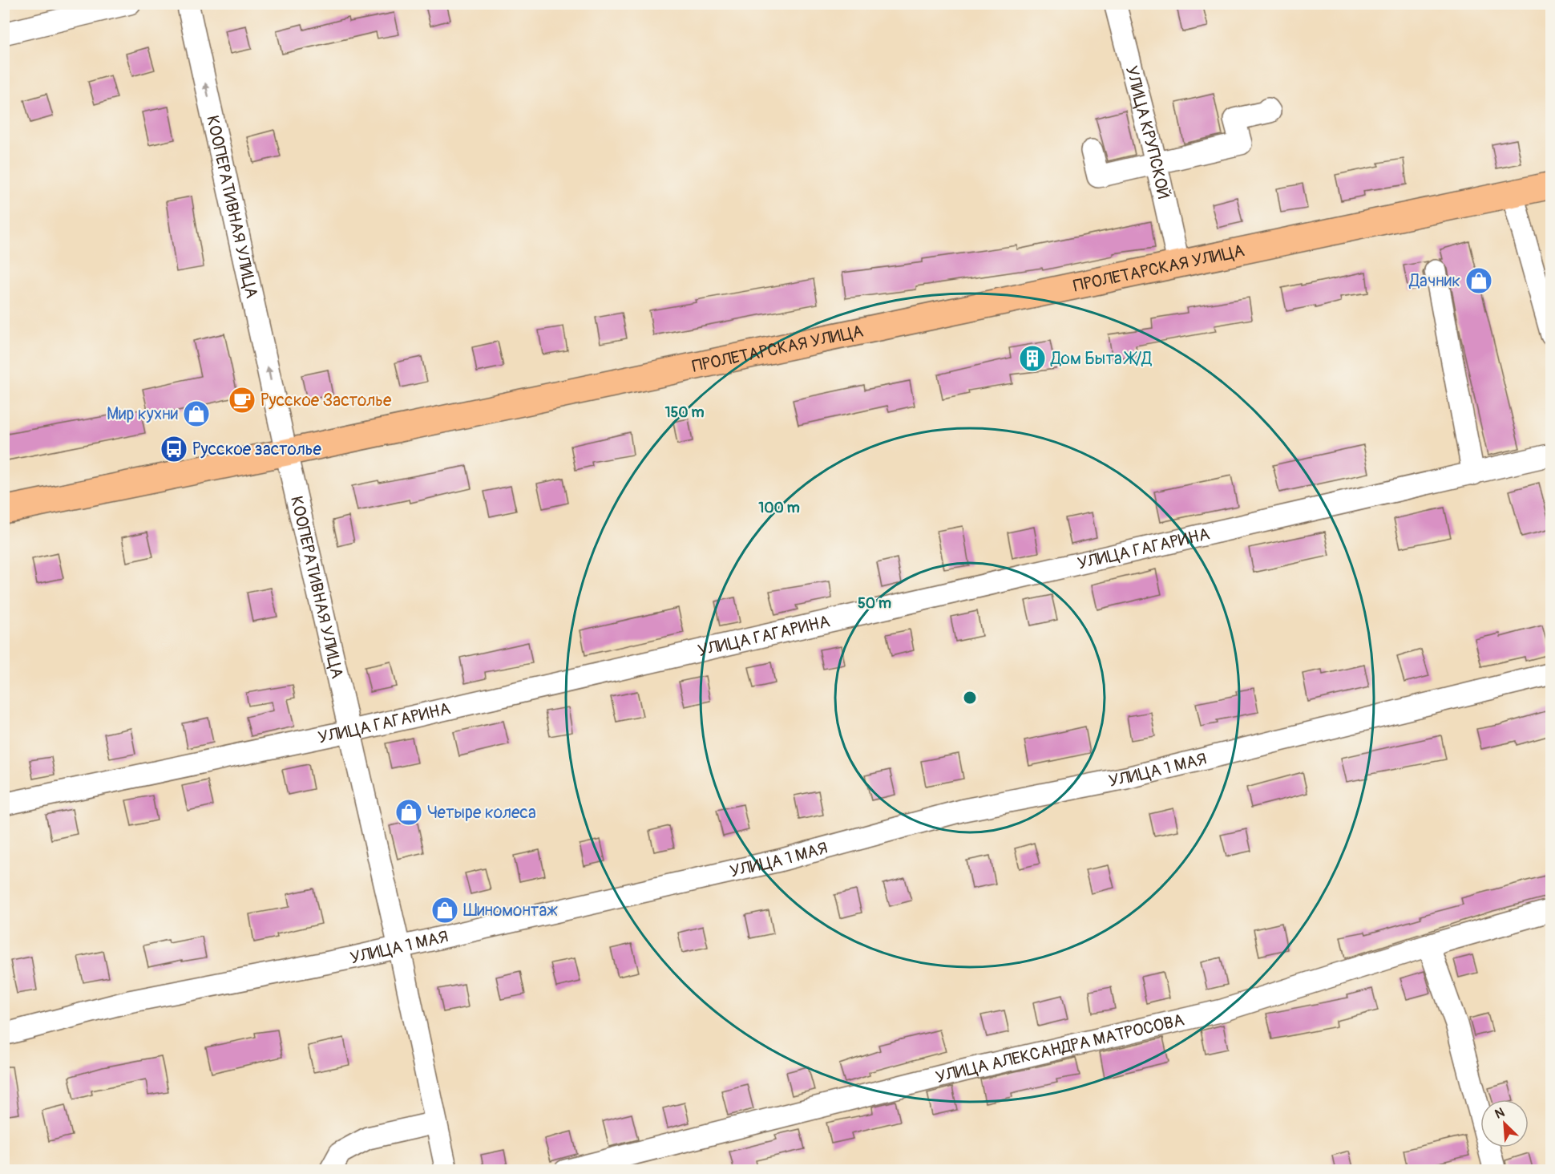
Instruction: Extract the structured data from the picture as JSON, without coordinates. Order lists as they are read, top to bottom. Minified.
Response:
{"streets":{"main road":["ПРОЛЕТАРСКАЯ УЛИЦА"],"street":["УЛИЦА КРУПСКОЙ","КООПЕРАТИВНАЯ УЛИЦА","УЛИЦА ГАГАРИНА","УЛИЦА 1 МАЯ","УЛИЦА АЛЕКСАНДРА МАТРОСОВА"]},"crossings":[["УЛИЦА КРУПСКОЙ","ПРОЛЕТАРСКАЯ УЛИЦА"],["КООПЕРАТИВНАЯ УЛИЦА","ПРОЛЕТАРСКАЯ УЛИЦА"],["КООПЕРАТИВНАЯ УЛИЦА","УЛИЦА ГАГАРИНА"],["КООПЕРАТИВНАЯ УЛИЦА","УЛИЦА 1 МАЯ"]],"one_way":["КООПЕРАТИВНАЯ УЛИЦА"],"places":{"shop":["Дачник","Мир кухни","Четыре колеса","Шиномонтаж"],"building":["Дом Быта Ж/Д"],"cafe":["Русское Застолье"],"bus stop":["Русское застолье"]},"north":"top left","rings":["150 m","100 m","50 m"]}
